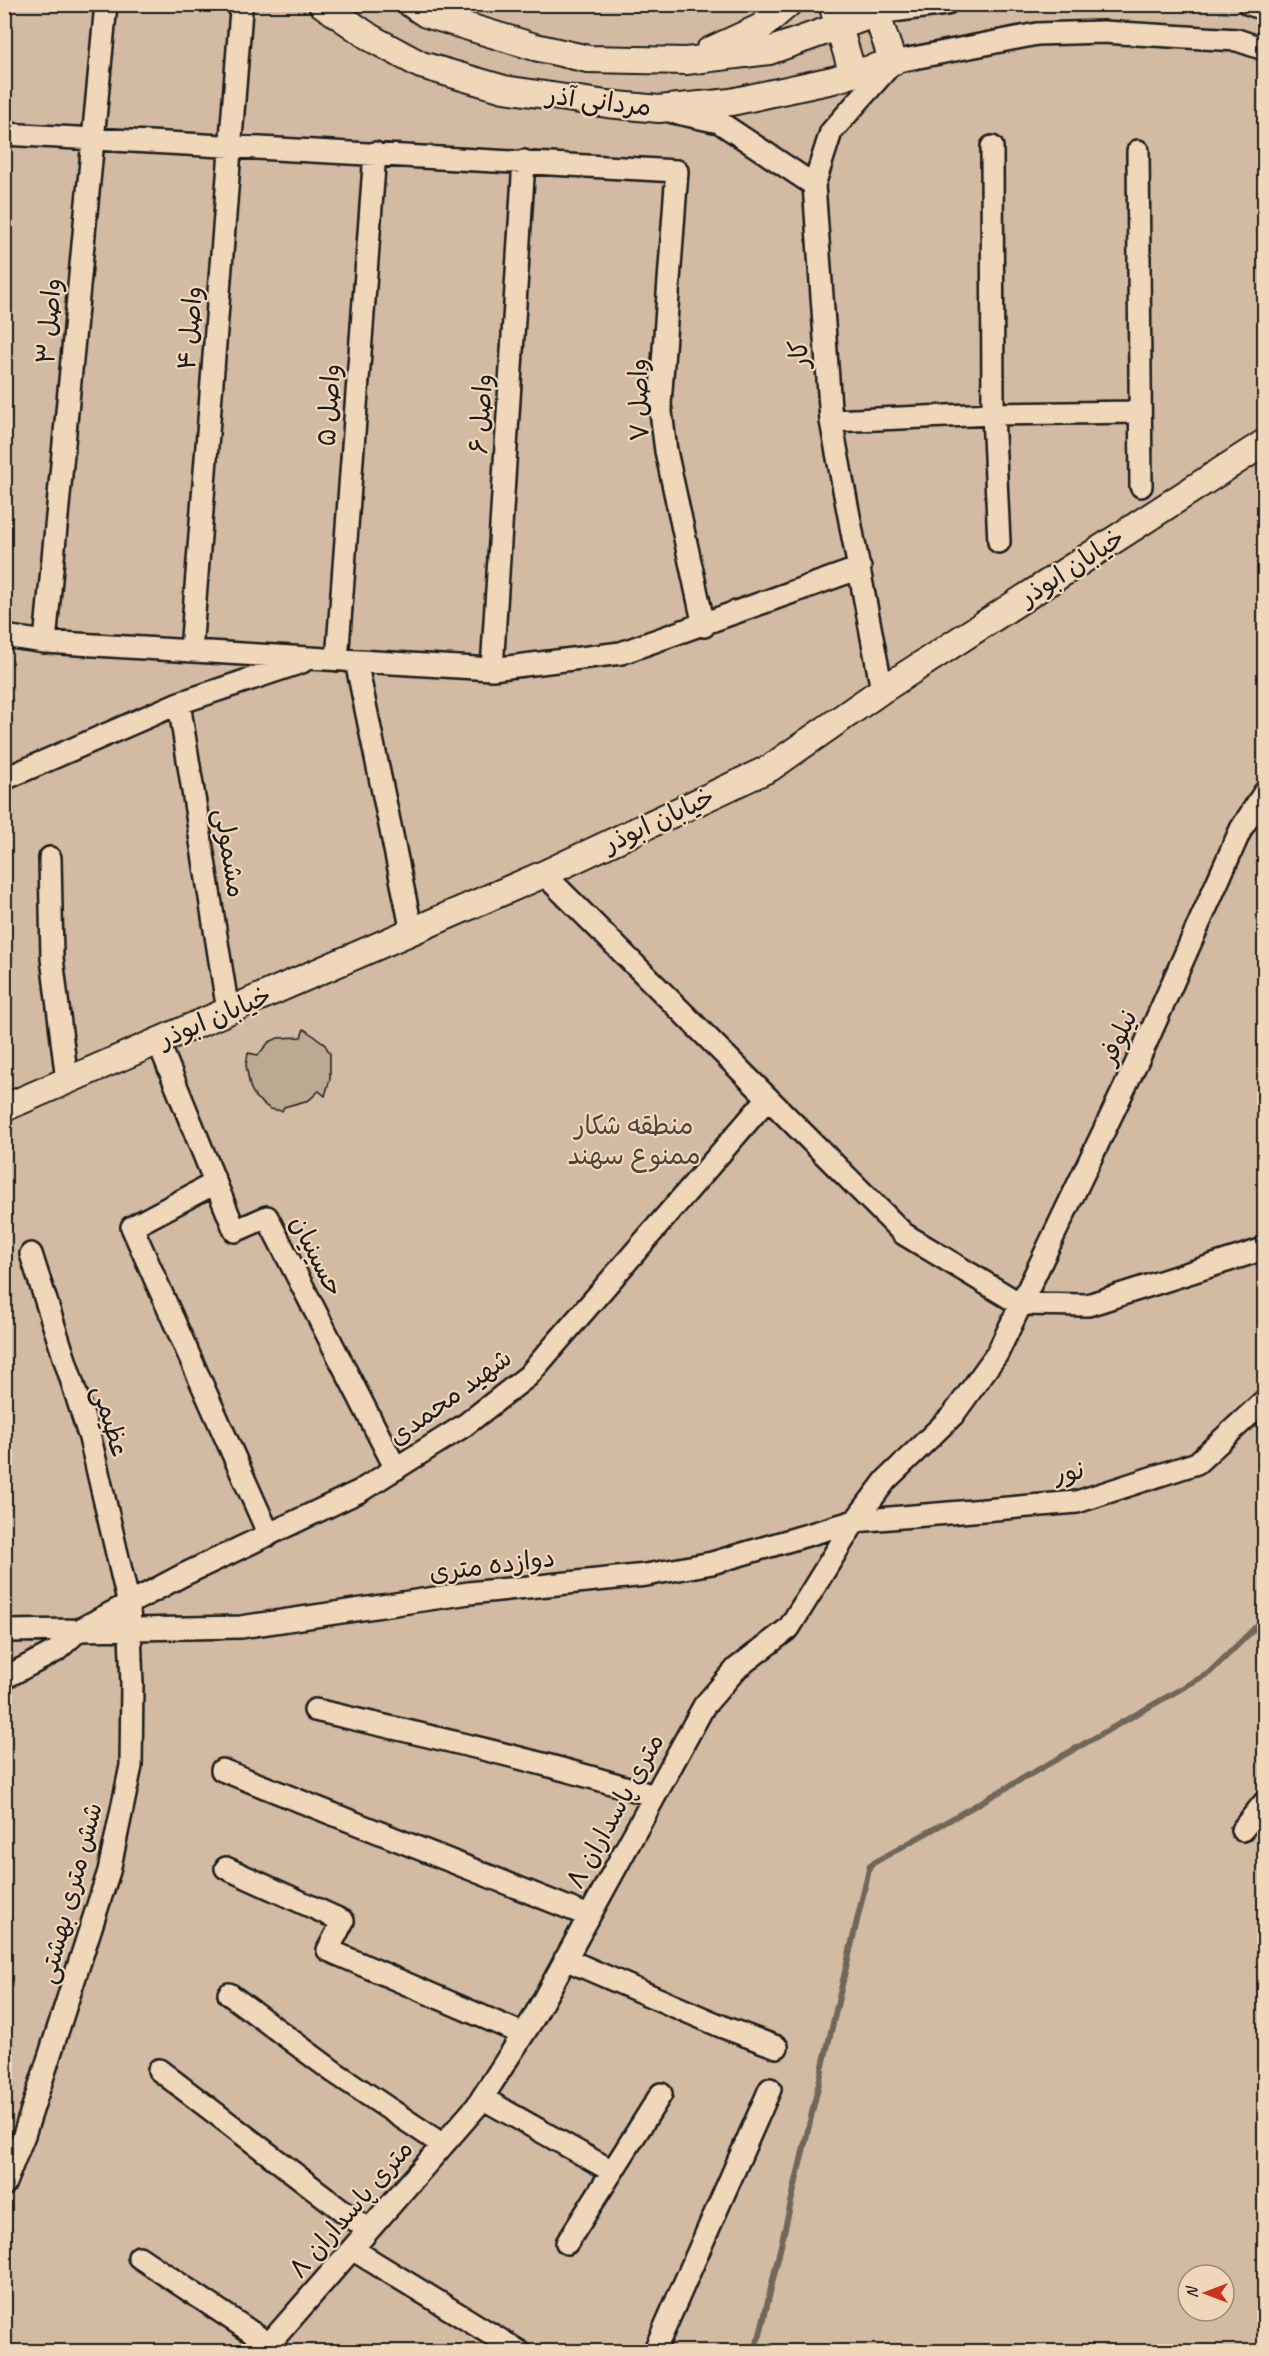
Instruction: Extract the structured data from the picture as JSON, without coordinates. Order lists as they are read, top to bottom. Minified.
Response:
{"streets":{"main road":["مردانی آذر","خیابان ابوذر"],"street":["واصل ۳","واصل ۴","کار","واصل ۷","واصل ۵","واصل ۶","مشمولی","نیلوفر","حسینیان","شهید محمدی","عظیمی","نور","دوازده متری","۸ متری پاسداران","شش متری بهشتی"]},"crossings":[["کار","خیابان ابوذر"],["واصل ۷","واصل ۶"],["واصل ۵","خیابان ابوذر"],["خیابان ابوذر","مشمولی"],["خیابان ابوذر","حسینیان"],["نیلوفر","۸ متری پاسداران"],["حسینیان","شهید محمدی"],["شهید محمدی","عظیمی"],["شهید محمدی","دوازده متری"],["شهید محمدی","شش متری بهشتی"],["عظیمی","شش متری بهشتی"],["نور","دوازده متری"],["نور","۸ متری پاسداران"],["دوازده متری","۸ متری پاسداران"],["دوازده متری","شش متری بهشتی"]],"parks":["منطقه شکار ممنوع سهند"],"north":"left"}
